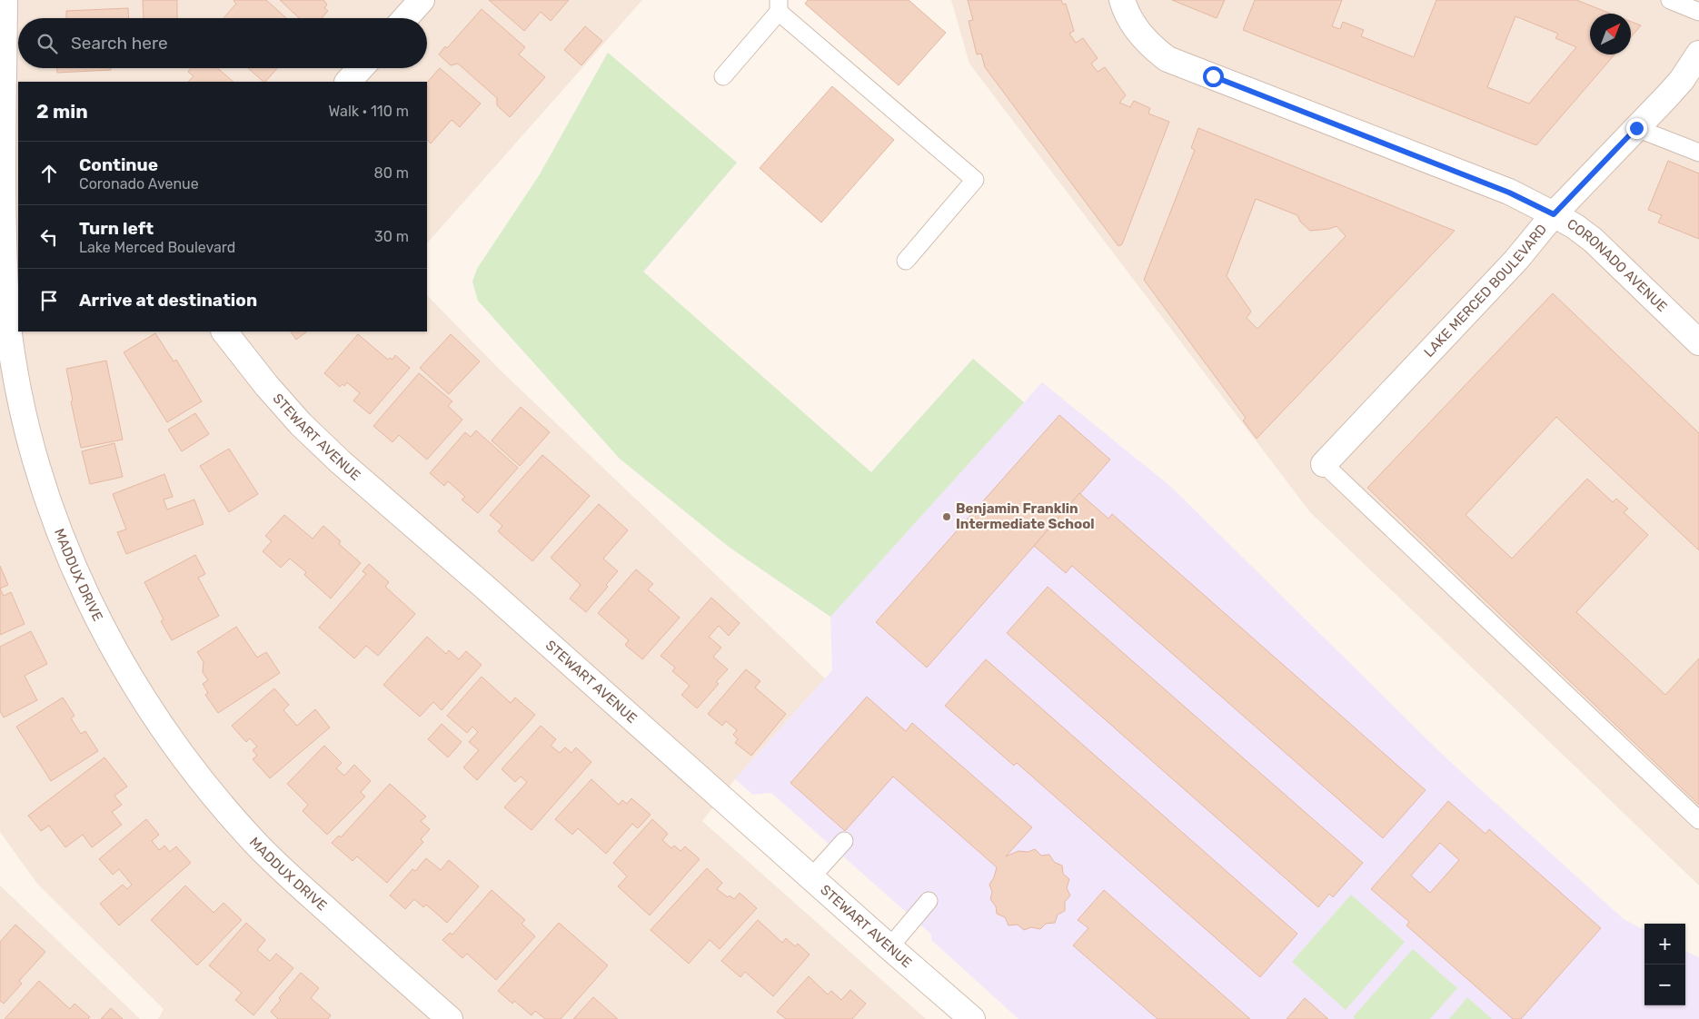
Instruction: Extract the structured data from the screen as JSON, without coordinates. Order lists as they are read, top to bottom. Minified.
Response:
{"streets":{"street":["CORONADO AVENUE","LAKE MERCED BOULEVARD","STEWART AVENUE","MADDUX DRIVE"]},"crossings":[["CORONADO AVENUE","LAKE MERCED BOULEVARD"]],"places":["Benjamin Franklin Intermediate School"],"north":"top right","page":{"search":"Search here","heading":["2 min","Walk · 110 m"],"list":[["Continue","Coronado Avenue","80 m"],["Turn left","Lake Merced Boulevard","30 m"],"Arrive at destination"],"map_buttons":["+","−"]}}
